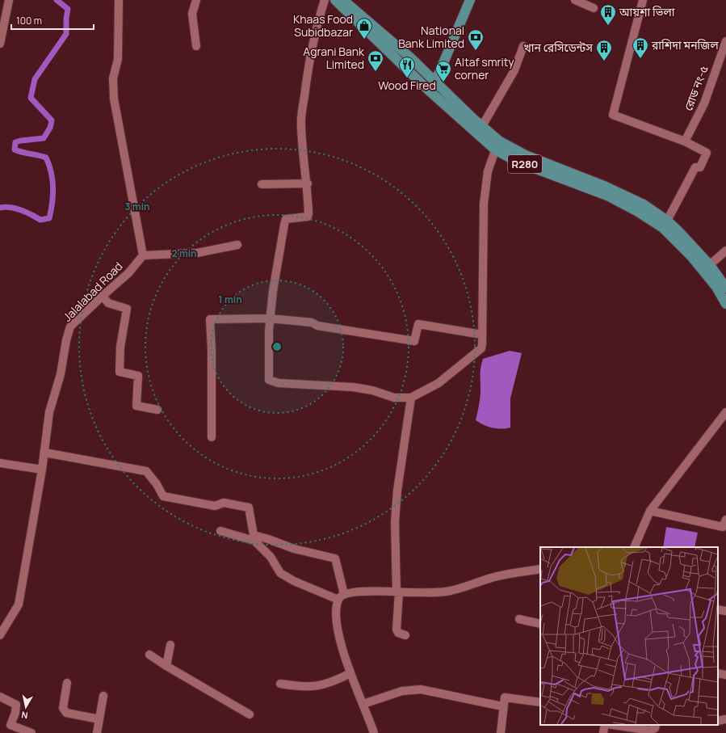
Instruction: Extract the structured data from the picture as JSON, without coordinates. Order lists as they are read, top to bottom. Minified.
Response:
{"streets":{"main road":["R280"],"street":["রোড নং-৫","Jalalabad Road"]},"places":{"building":["আয়শা ভিলা","রাশিদা মনজিল","খান রেসিডেন্টস"],"shop":["Khaas Food Subidbazar"],"bank":["National Bank Limited","Agrani Bank Limited"],"restaurant":["Wood Fired"],"supermarket":["Altaf smrity corner"]},"scale_bar":"100 m","north":"bottom","rings":["3 min","2 min","1 min"]}
